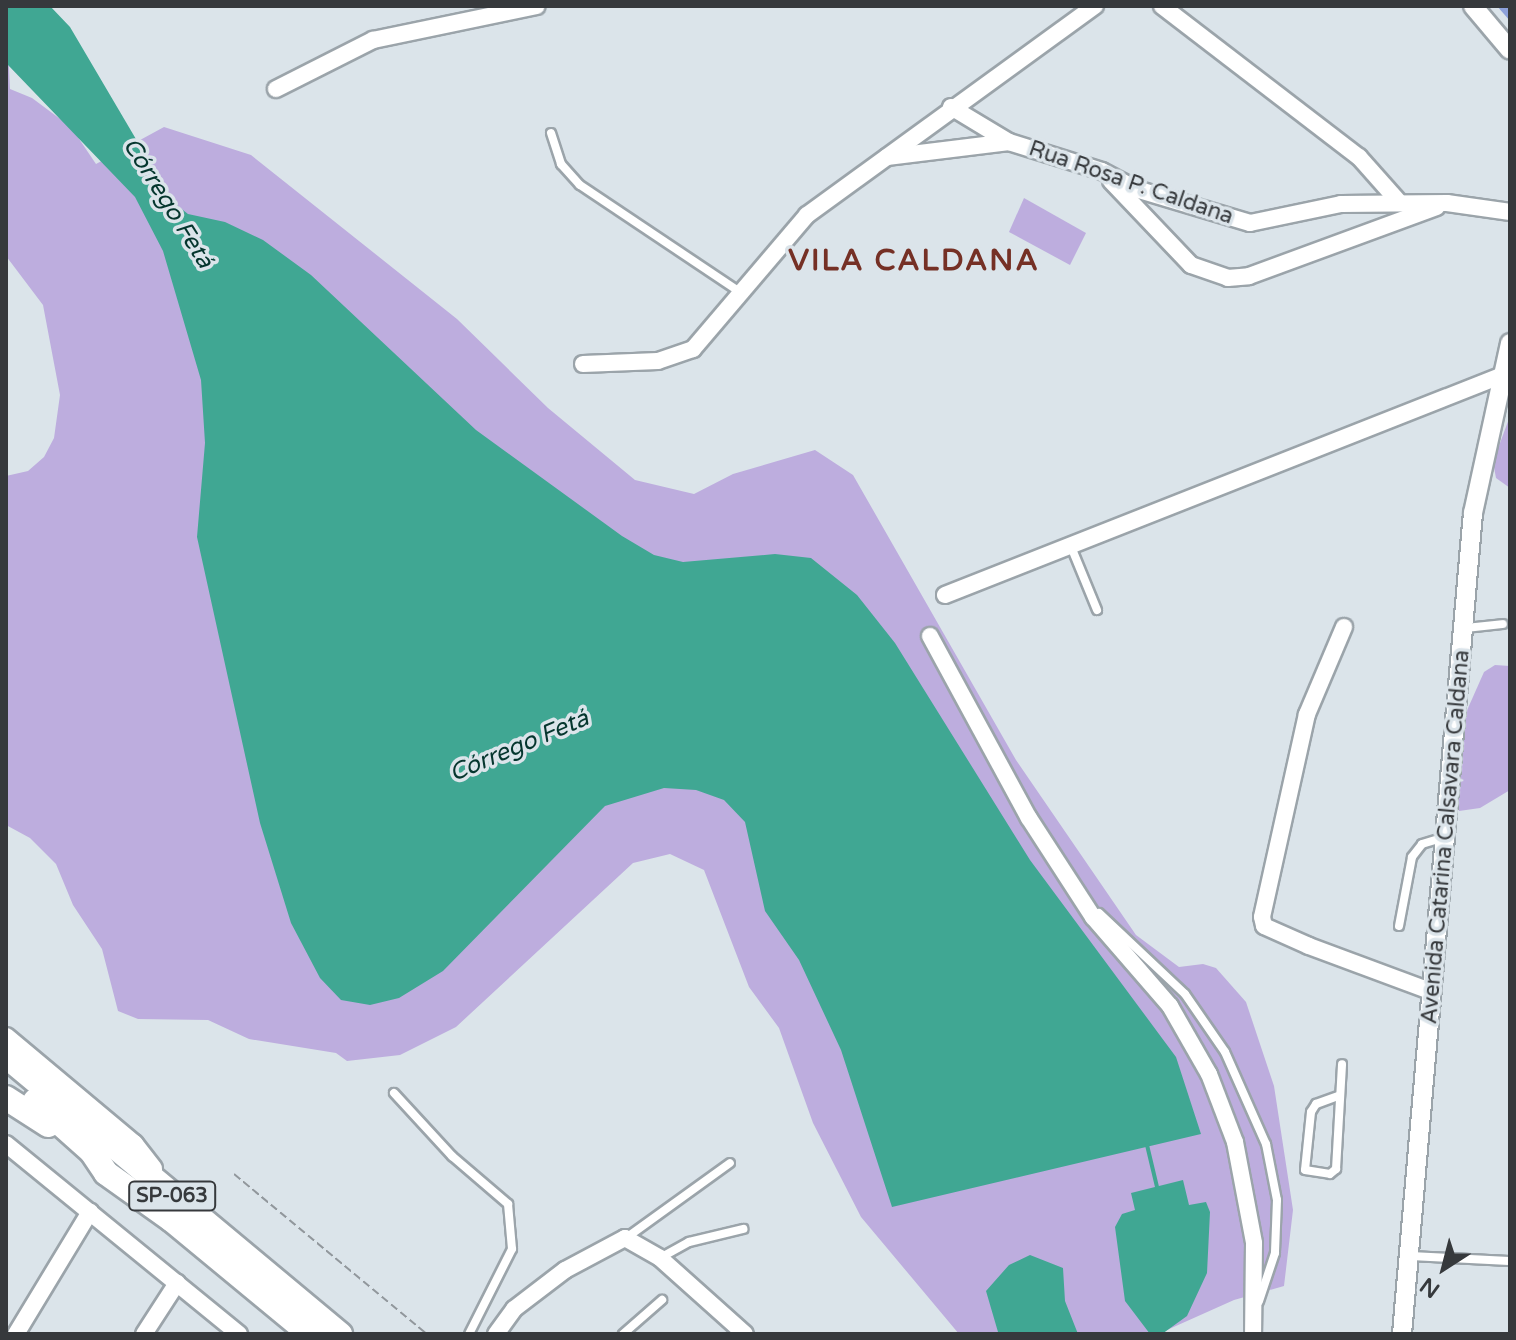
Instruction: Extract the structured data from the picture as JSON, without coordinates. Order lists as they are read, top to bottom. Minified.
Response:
{"streets":{"main road":["SP-063"],"street":["Rua Rosa P. Caldana","Avenida Catarina Calsavara Caldana"]},"districts":["VILA CALDANA"],"water":["Córrego Fetá"],"north":"bottom left"}
